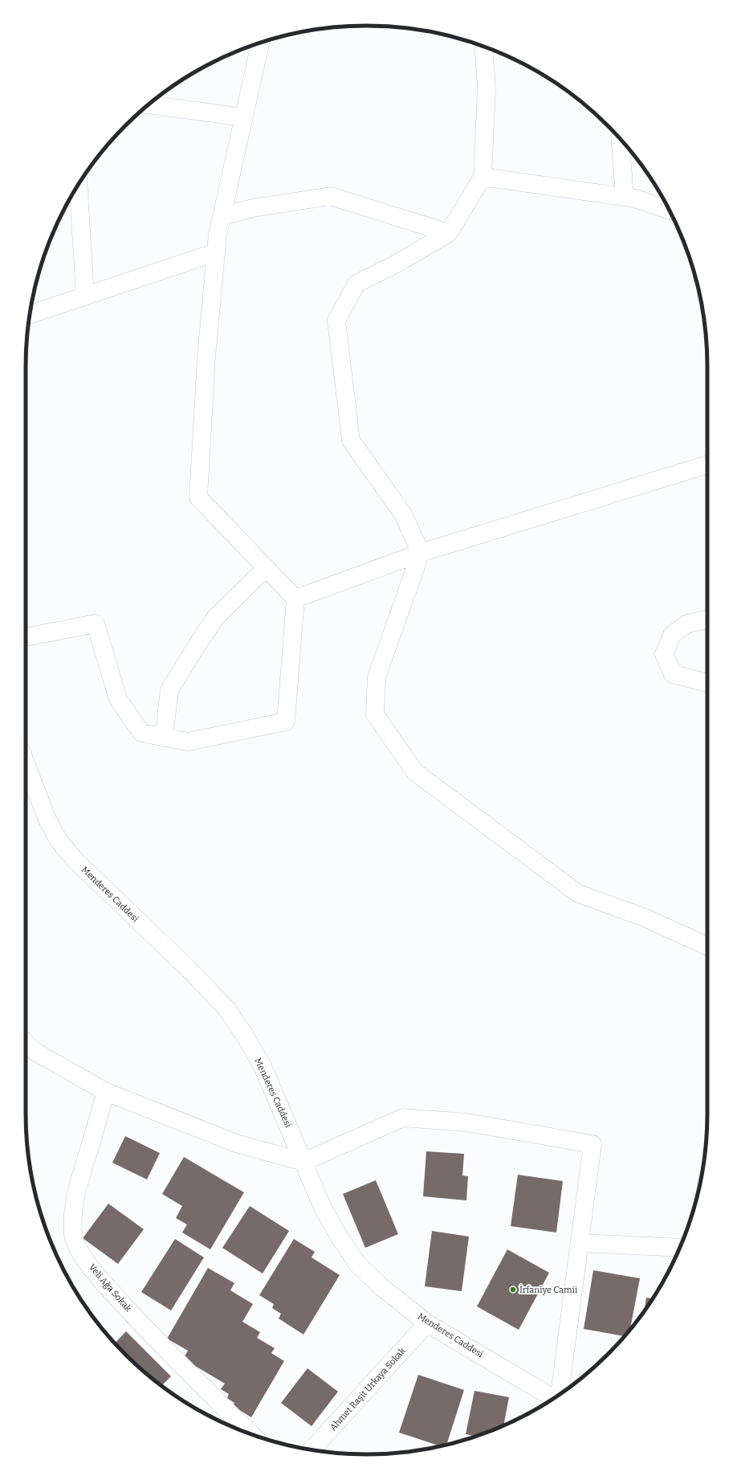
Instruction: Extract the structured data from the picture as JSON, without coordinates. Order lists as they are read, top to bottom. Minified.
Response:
{"streets":{"street":["Menderes Caddesi","Veli Ağa Sokak","Ahmet Raşit Urkaya Sokak"]},"crossings":[["Menderes Caddesi","Ahmet Raşit Urkaya Sokak"]],"places":["İrfaniye Camii"]}
